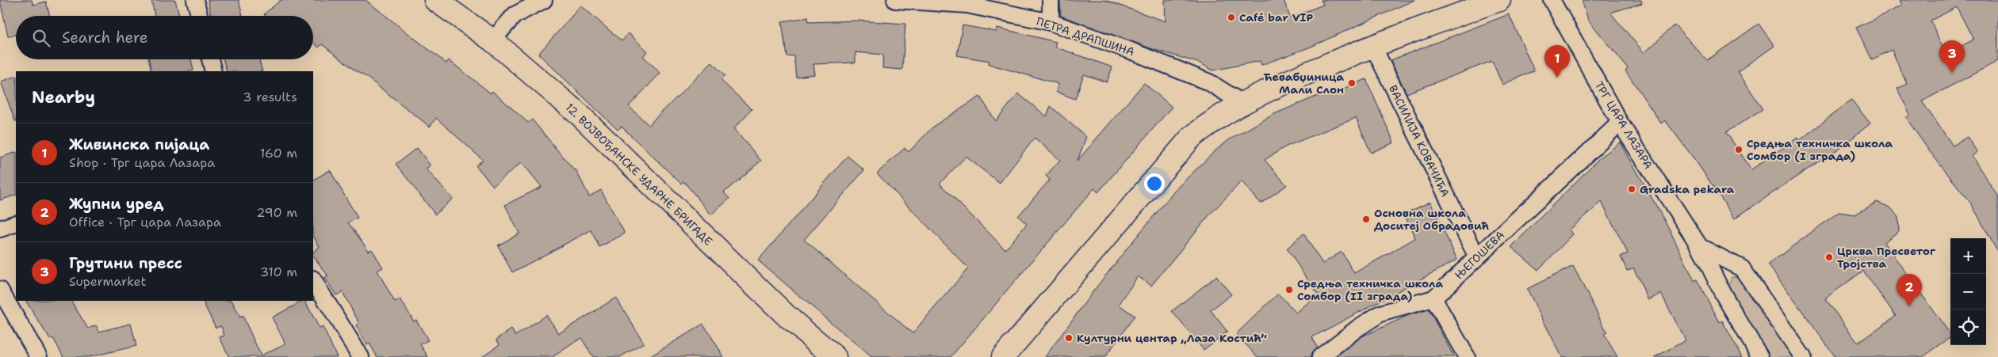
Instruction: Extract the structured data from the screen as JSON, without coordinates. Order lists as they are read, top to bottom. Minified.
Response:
{"streets":{"main road":["12. ВОЈВОЂАНСКЕ УДАРНЕ БРИГАДЕ"],"street":["ПЕТРА ДРАПШИНА","ТРГ ЦАРА ЛАЗАРА","ВАСИЛИЈА КОВАЧИЋА","ЊЕГОШЕВА"]},"crossings":[["ТРГ ЦАРА ЛАЗАРА","ЊЕГОШЕВА"],["ВАСИЛИЈА КОВАЧИЋА","ЊЕГОШЕВА"]],"places":["Café bar VIP","Ћевабџиница Мали Слон","Средња техничка школа Сомбор (I зграда)","Gradska pekara","Основна школа Доситеј Обрадовић","Црква Пресветог Тројства","Средња техничка школа Сомбор (II зграда)","Културни центар „Лаза Костић”"],"page":{"search":"Search here","pins":["3","1","2"],"heading":["Nearby","3 results"],"list":[{"mark":"1","name":"Живинска пијаца","note":"Shop · Трг цара Лазара","value":"160 m"},{"mark":"2","name":"Жупни уред","note":"Office · Трг цара Лазара","value":"290 m"},{"mark":"3","name":"Грутини пресс","note":"Supermarket","value":"310 m"}],"map_buttons":["+","−"]}}
